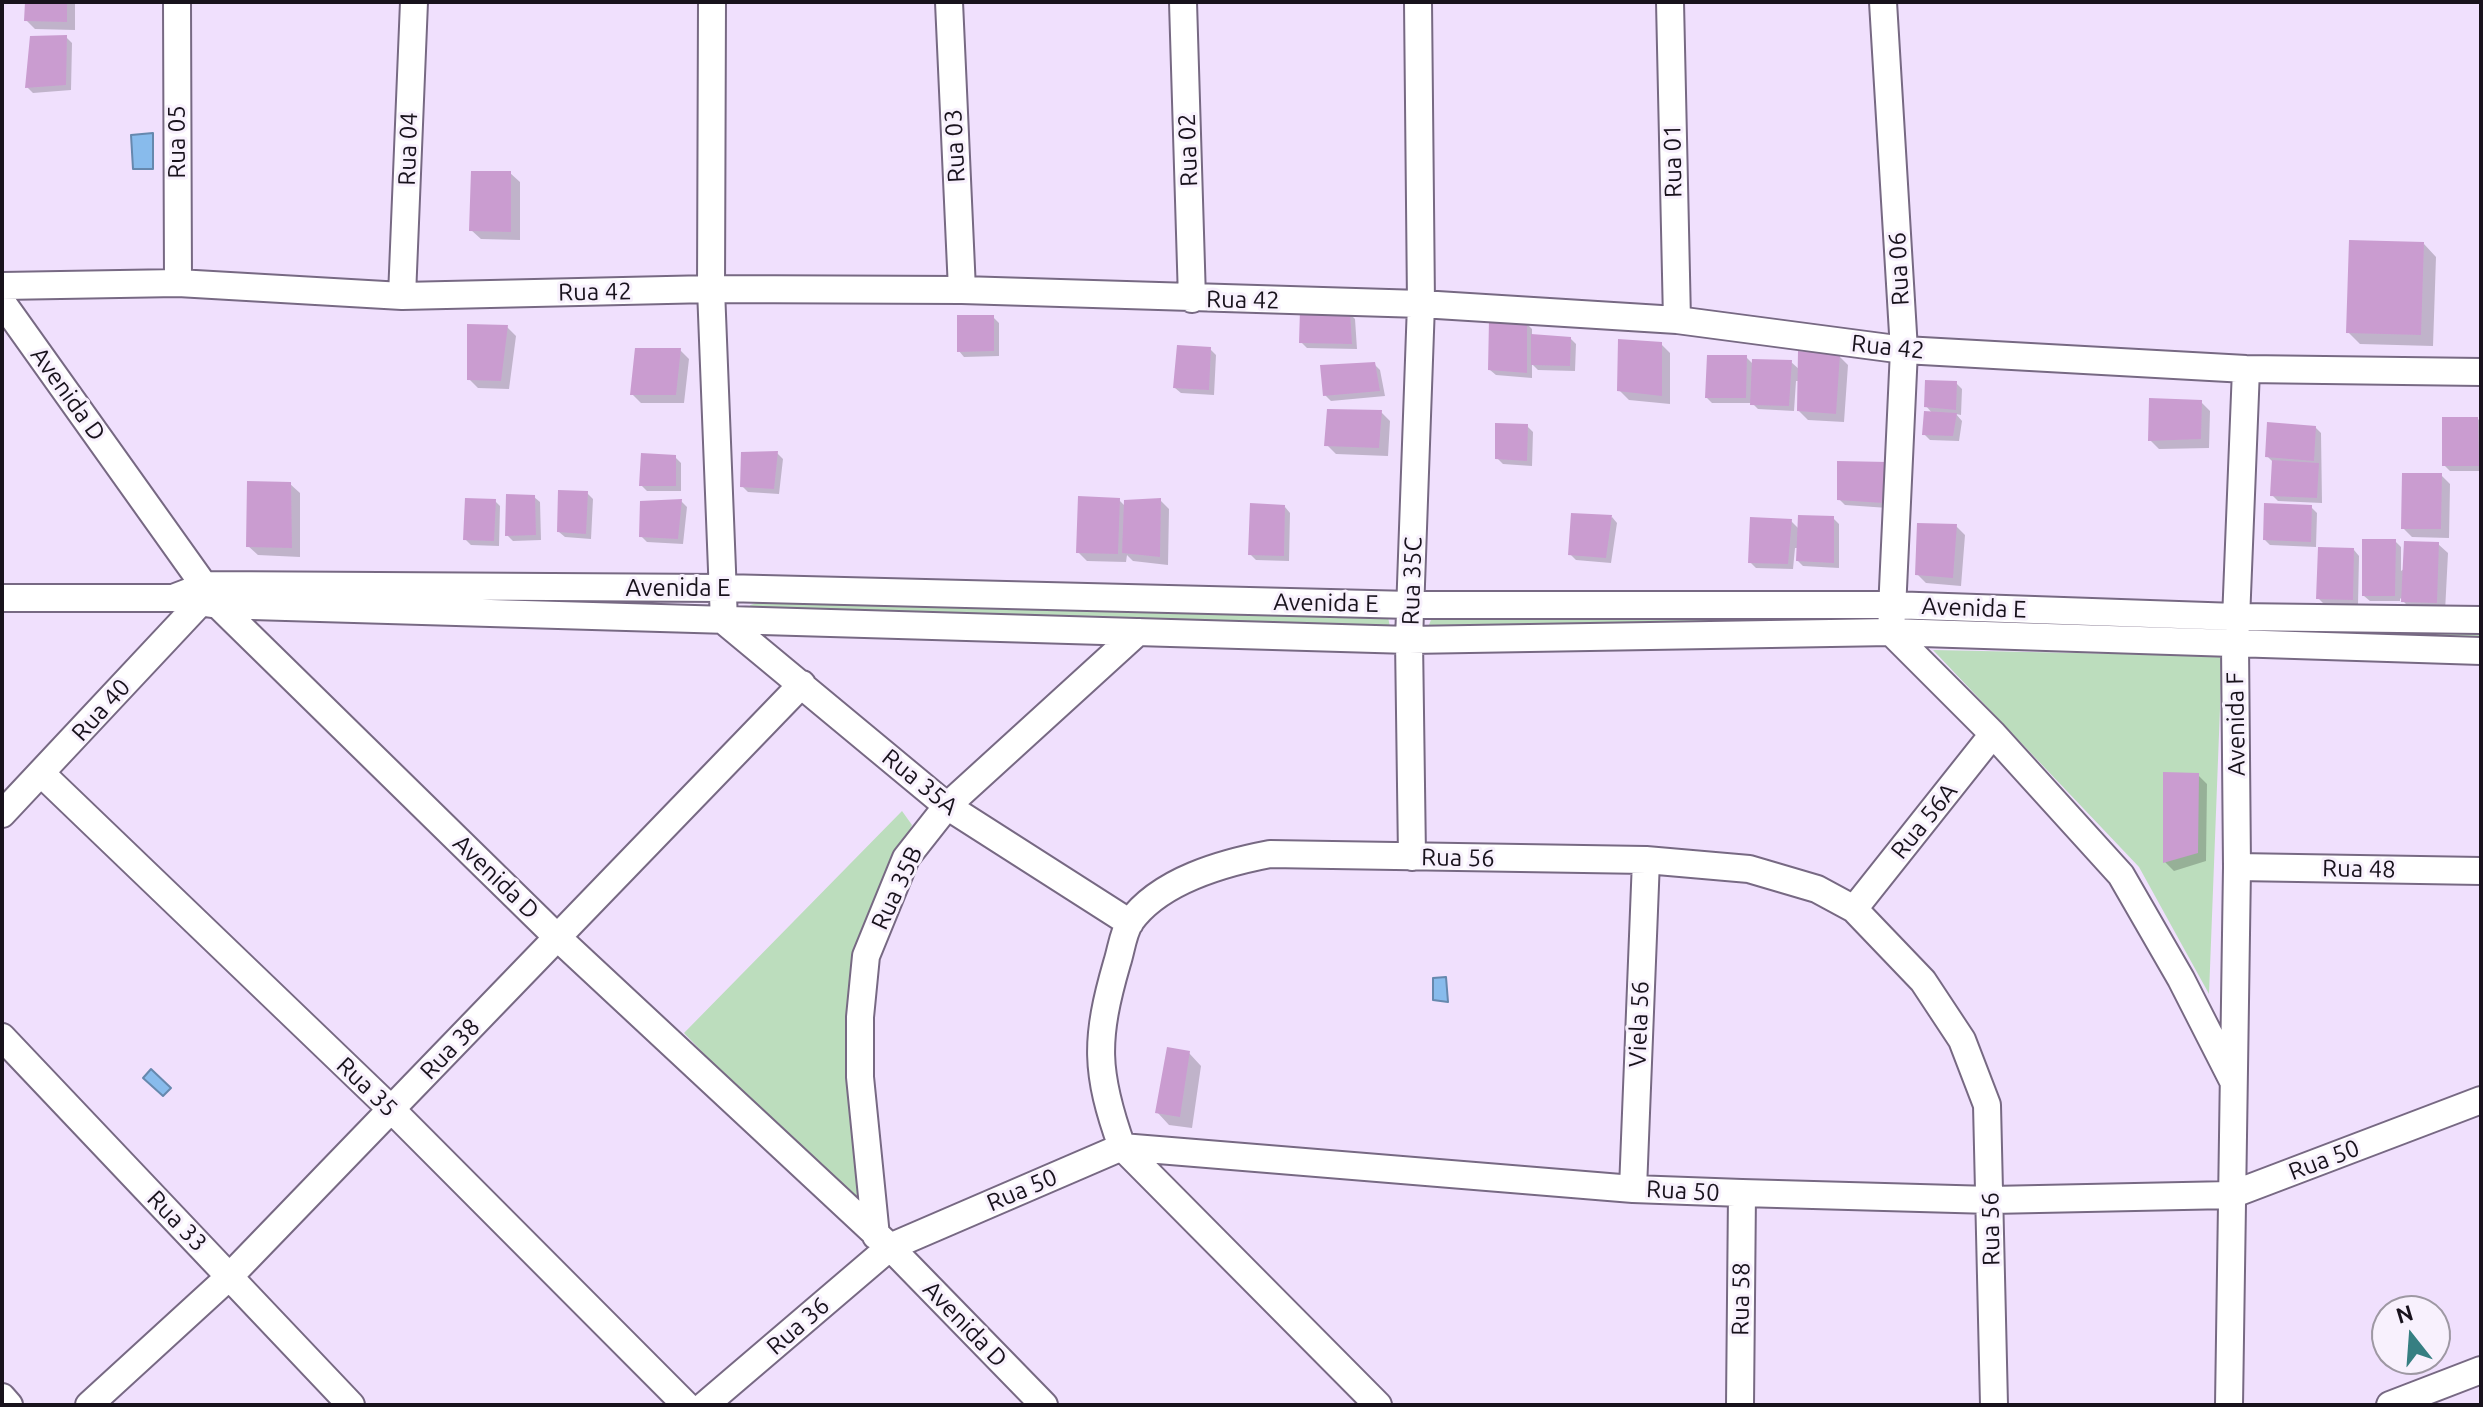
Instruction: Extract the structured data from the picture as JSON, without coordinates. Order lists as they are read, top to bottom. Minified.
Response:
{"streets":{"street":["Rua 05","Rua 03","Rua 04","Rua 02","Rua 01","Rua 06","Rua 42","Avenida D","Rua 35C","Avenida E","Rua 40","Avenida F","Rua 35A","Rua 56A","Rua 56","Rua 48","Rua 35B","Viela 56","Rua 38","Rua 35","Rua 50","Rua 33","Rua 58","Rua 36"]},"crossings":[["Rua 05","Rua 42"],["Rua 03","Rua 42"],["Rua 04","Rua 42"],["Rua 02","Rua 42"],["Rua 01","Rua 42"],["Rua 06","Rua 42"],["Rua 06","Avenida E"],["Rua 06","Avenida F"],["Rua 42","Rua 35C"],["Rua 42","Avenida F"],["Avenida D","Avenida E"],["Avenida D","Rua 40"],["Avenida D","Rua 35B"],["Avenida D","Rua 38"],["Avenida D","Rua 50"],["Avenida D","Rua 36"],["Rua 35C","Avenida E"],["Rua 35C","Rua 56"],["Avenida E","Rua 40"],["Avenida E","Avenida F"],["Avenida E","Rua 35A"],["Avenida E","Rua 35B"],["Rua 40","Rua 35"],["Avenida F","Rua 56A"],["Avenida F","Rua 48"],["Avenida F","Rua 50"],["Rua 35A","Rua 56"],["Rua 35A","Rua 35B"],["Rua 35A","Rua 38"],["Rua 56A","Rua 56"],["Rua 56","Viela 56"],["Rua 56","Rua 50"],["Rua 35B","Rua 50"],["Rua 35B","Rua 36"],["Viela 56","Rua 50"],["Rua 38","Rua 35"],["Rua 38","Rua 33"],["Rua 50","Rua 58"],["Rua 50","Rua 36"]],"north":"top"}
